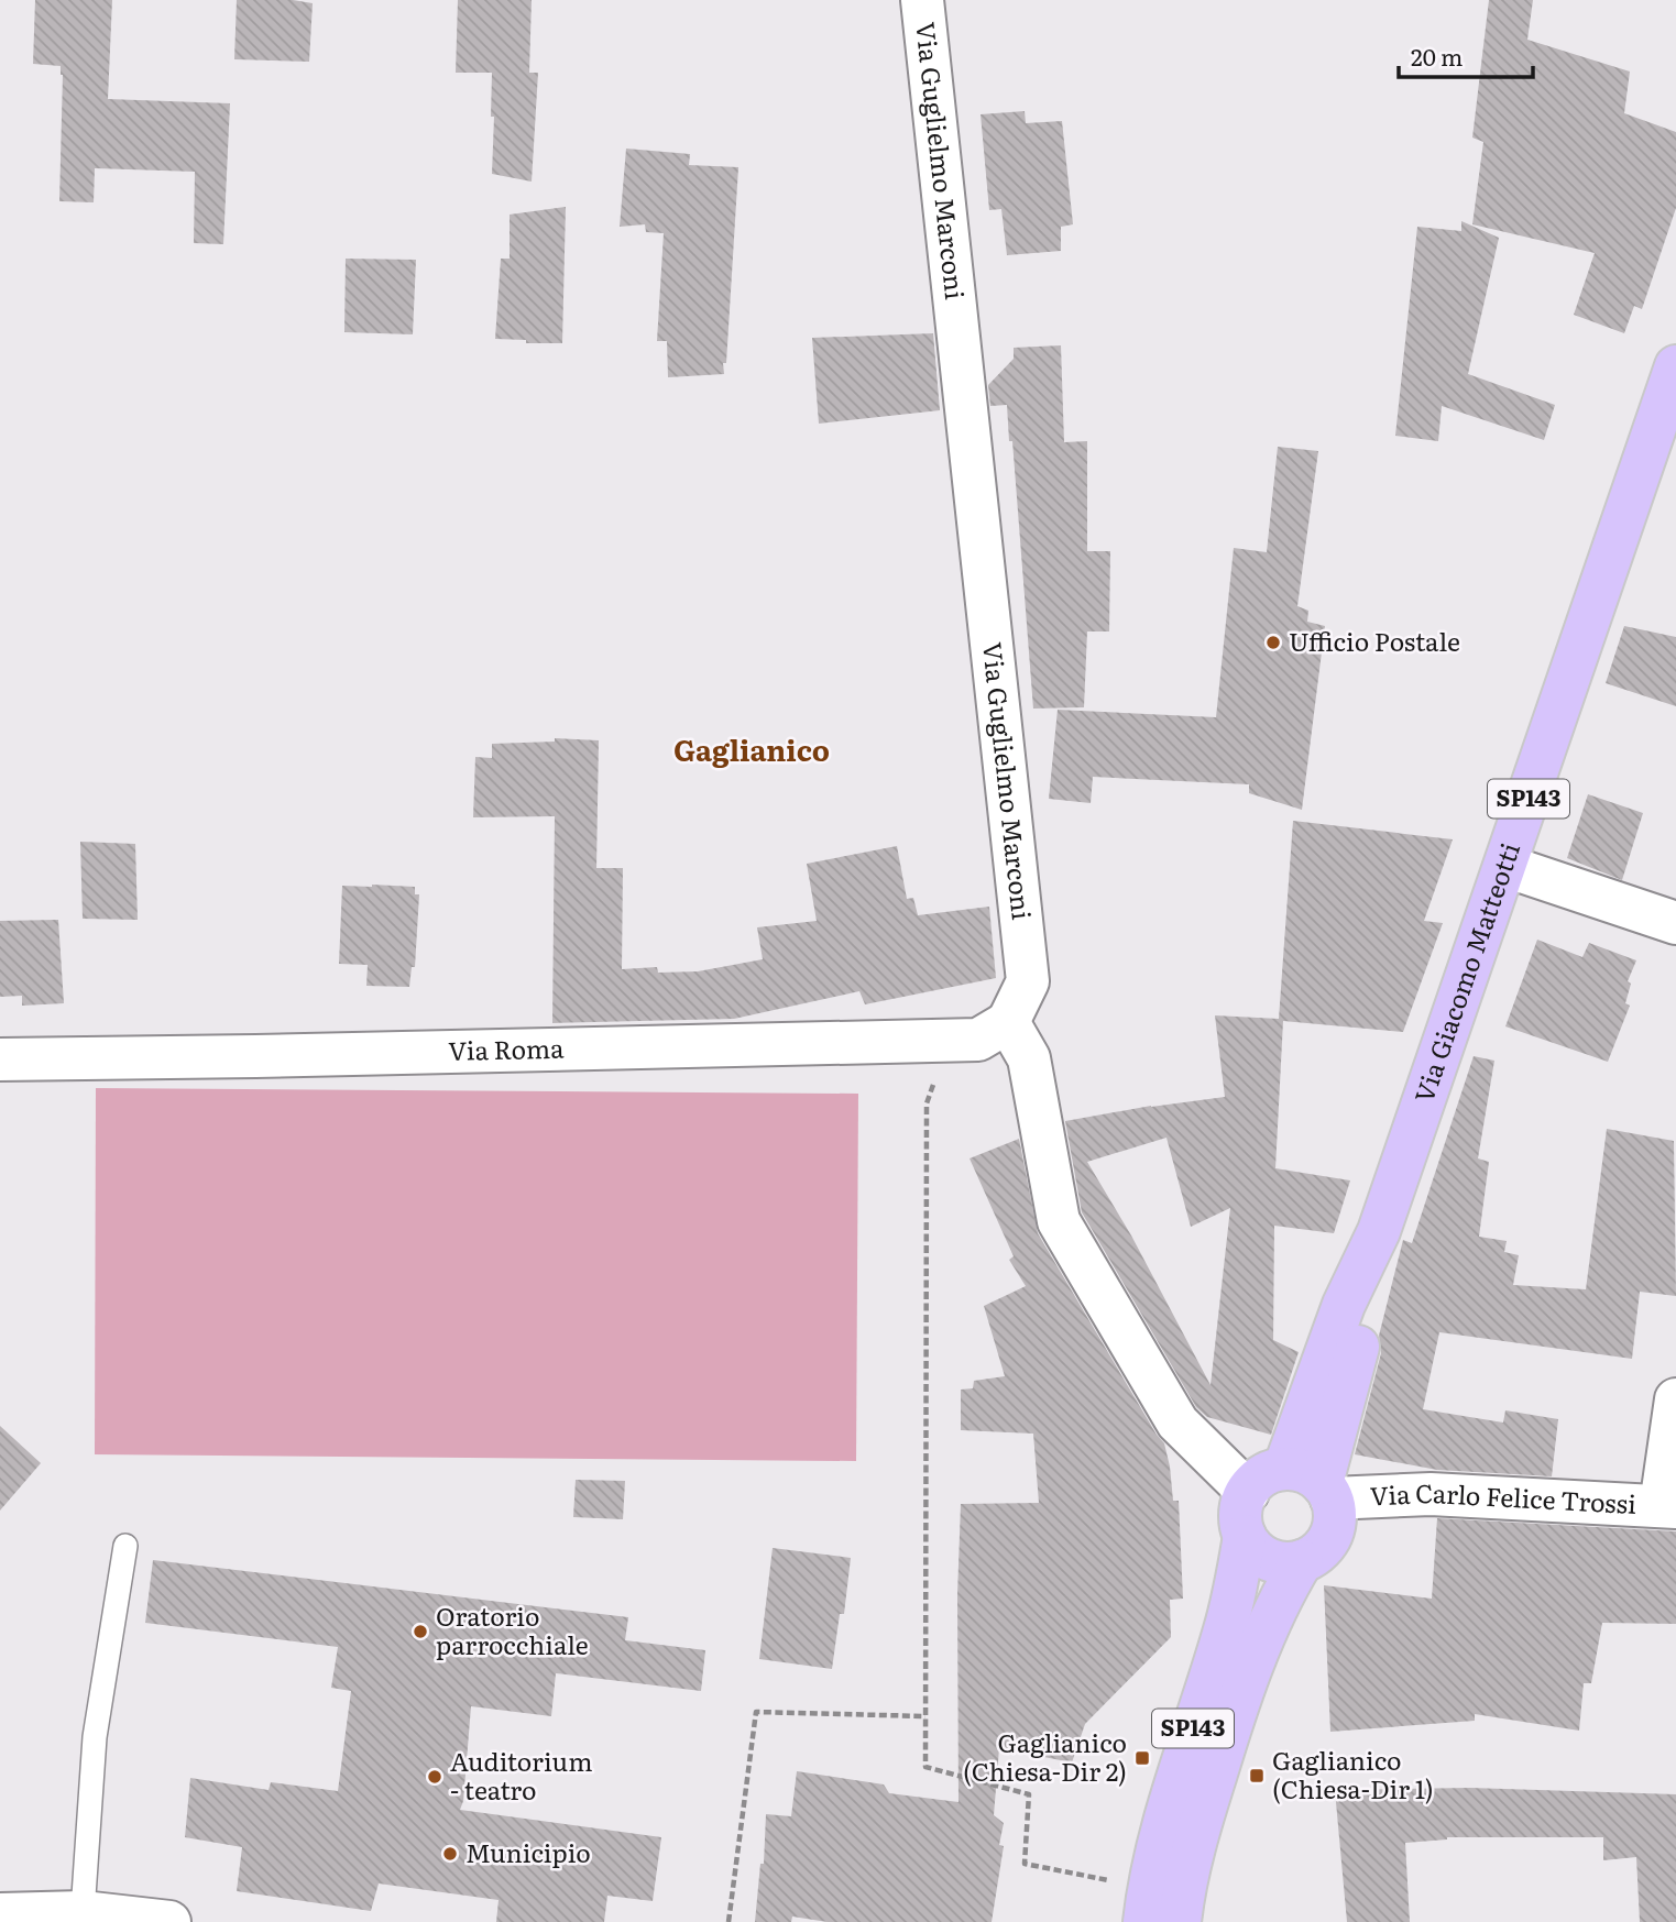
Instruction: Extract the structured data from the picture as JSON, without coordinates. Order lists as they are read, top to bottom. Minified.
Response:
{"streets":{"main road":["SP143","Via Giacomo Matteotti"],"street":["Via Guglielmo Marconi","Via Roma","Via Carlo Felice Trossi"]},"crossings":[["Via Guglielmo Marconi","Via Roma"],["SP143","Via Giacomo Matteotti"],["SP143","Via Carlo Felice Trossi"],["Via Giacomo Matteotti","Via Carlo Felice Trossi"]],"districts":["Gaglianico"],"places":{"other":["Ufficio Postale","Oratorio parrocchiale","Auditorium - teatro","Municipio"],"transit":["Gaglianico (Chiesa-Dir 2)","Gaglianico (Chiesa-Dir 1)"]},"scale_bar":"20 m"}
